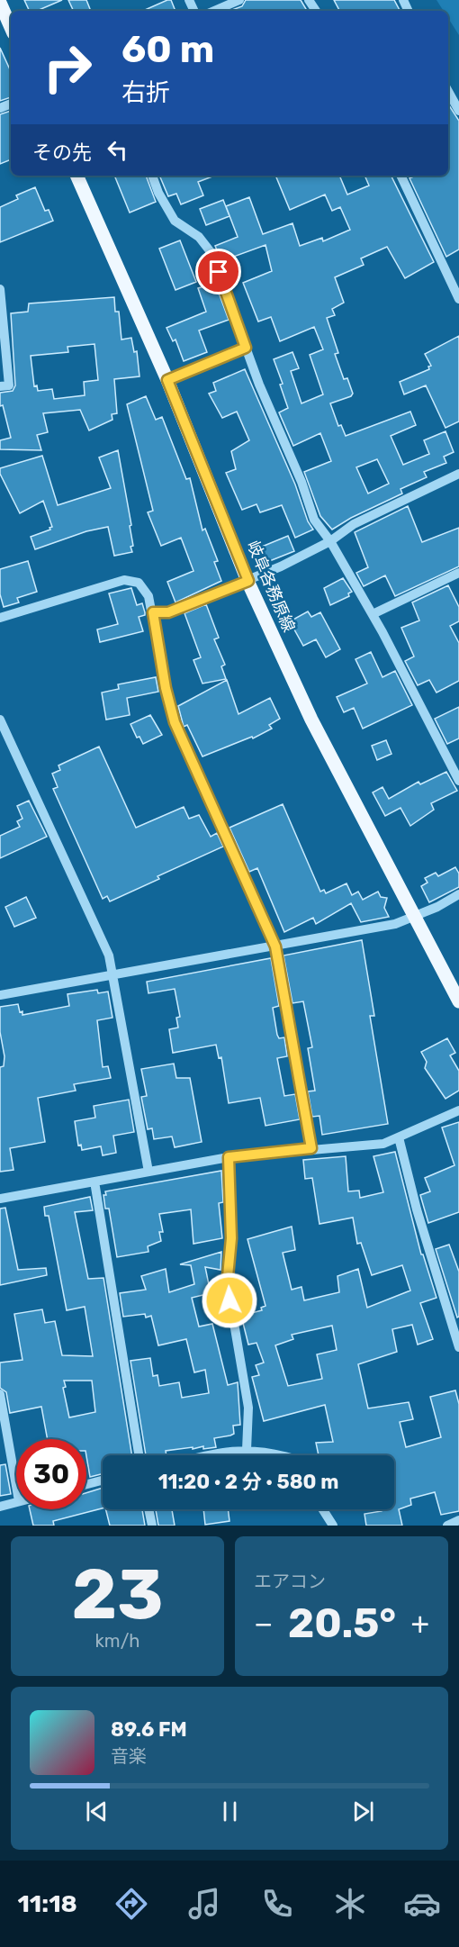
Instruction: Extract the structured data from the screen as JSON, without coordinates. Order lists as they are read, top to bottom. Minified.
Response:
{"streets":{"main road":["岐阜各務原線"]},"page":{"turn":["60 m","右折"],"then":"その先","limit":"30","trip":"11:20 · 2 分 · 580 m","tile":[["23","km/h"],"エアコン"],"heat":["−","20.5°","+"],"song":["89.6 FM","音楽"],"tabs":"11:18"}}
